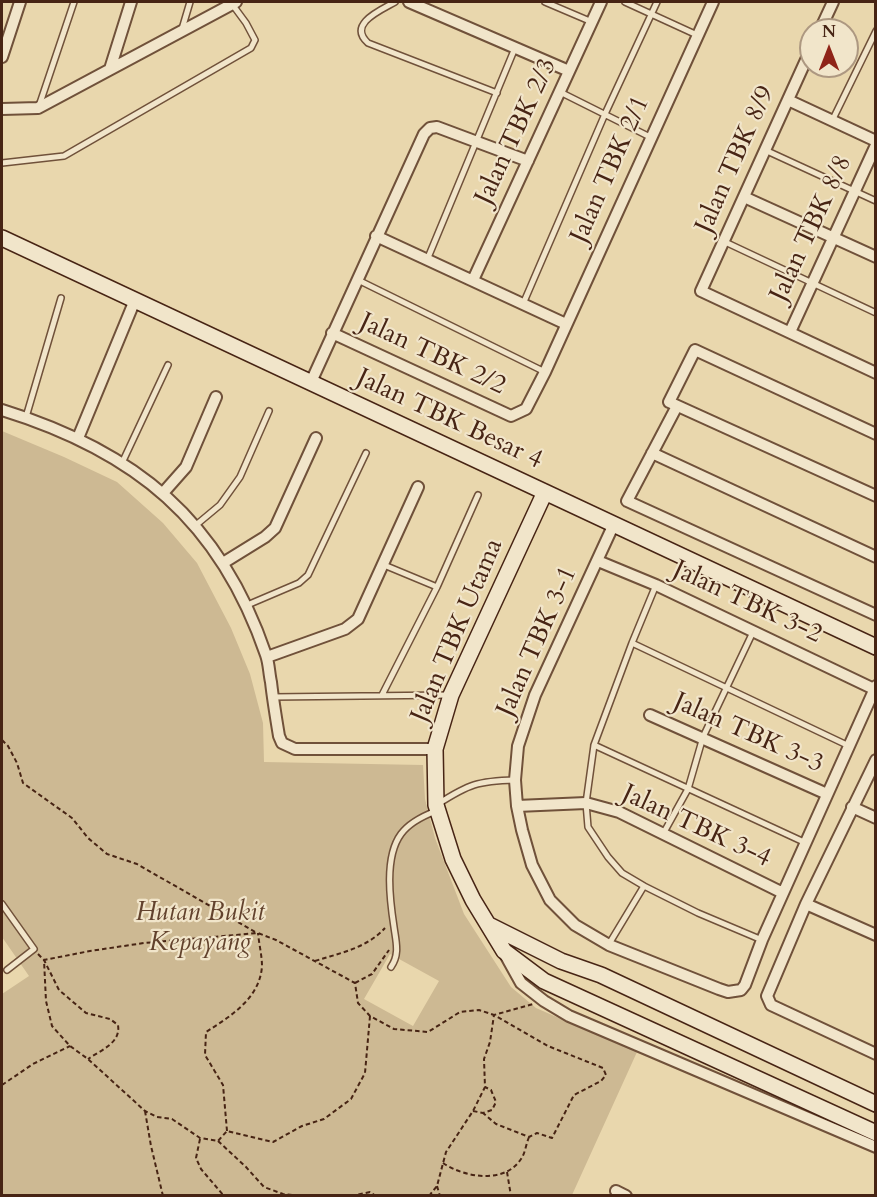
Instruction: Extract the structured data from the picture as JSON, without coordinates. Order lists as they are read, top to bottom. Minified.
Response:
{"streets":{"street":["Jalan TBK 2/3","Jalan TBK 8/9","Jalan TBK 2/1","Jalan TBK 8/8","Jalan TBK 2/2","Jalan TBK Besar 4","Jalan TBK 3-2","Jalan TBK Utama","Jalan TBK 3-1","Jalan TBK 3-3","Jalan TBK 3-4"]},"crossings":[["Jalan TBK 8/9","Jalan TBK 8/8"],["Jalan TBK 2/1","Jalan TBK 2/2"],["Jalan TBK Besar 4","Jalan TBK Utama"],["Jalan TBK Besar 4","Jalan TBK 3-1"],["Jalan TBK 3-2","Jalan TBK 3-1"],["Jalan TBK 3-1","Jalan TBK 3-4"]],"parks":["Hutan Bukit Kepayang"],"north":"top"}
